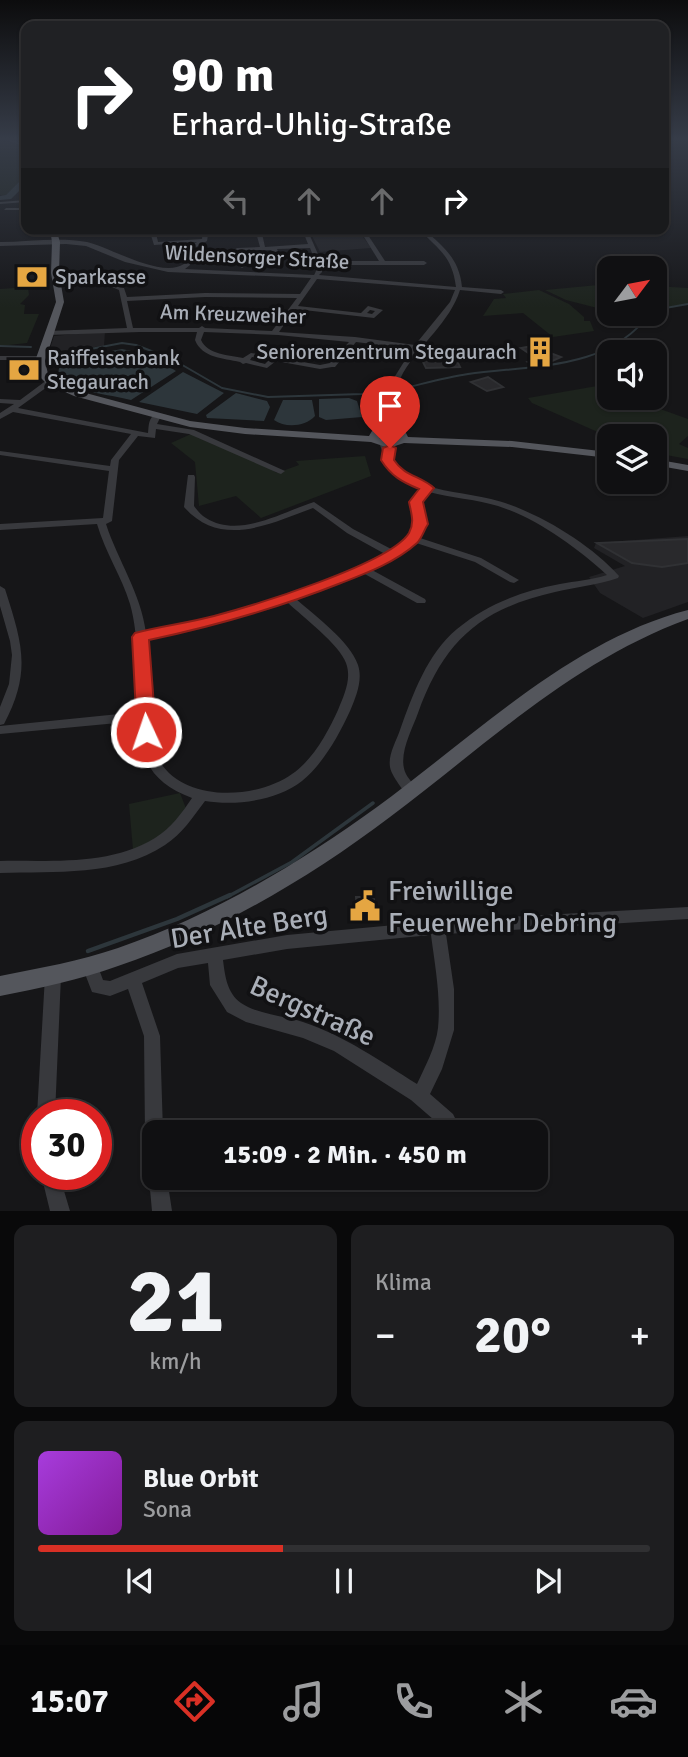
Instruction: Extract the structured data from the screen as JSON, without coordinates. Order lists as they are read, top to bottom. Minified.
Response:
{"streets":{"street":["Wildensorger Straße","Am Kreuzweiher","Der Alte Berg","Bergstraße"]},"crossings":[["Der Alte Berg","Bergstraße"]],"places":{"bank":["Sparkasse","Raiffeisenbank Stegaurach"],"building":["Seniorenzentrum Stegaurach"],"public building":["Freiwillige Feuerwehr Debring"]},"north":"top right","page":{"turn":["90 m","Erhard-Uhlig-Straße"],"limit":"30","trip":"15:09 · 2 Min. · 450 m","tile":[["21","km/h"],"Klima"],"heat":["−","20°","+"],"song":["Blue Orbit","Sona"],"tabs":"15:07"}}
